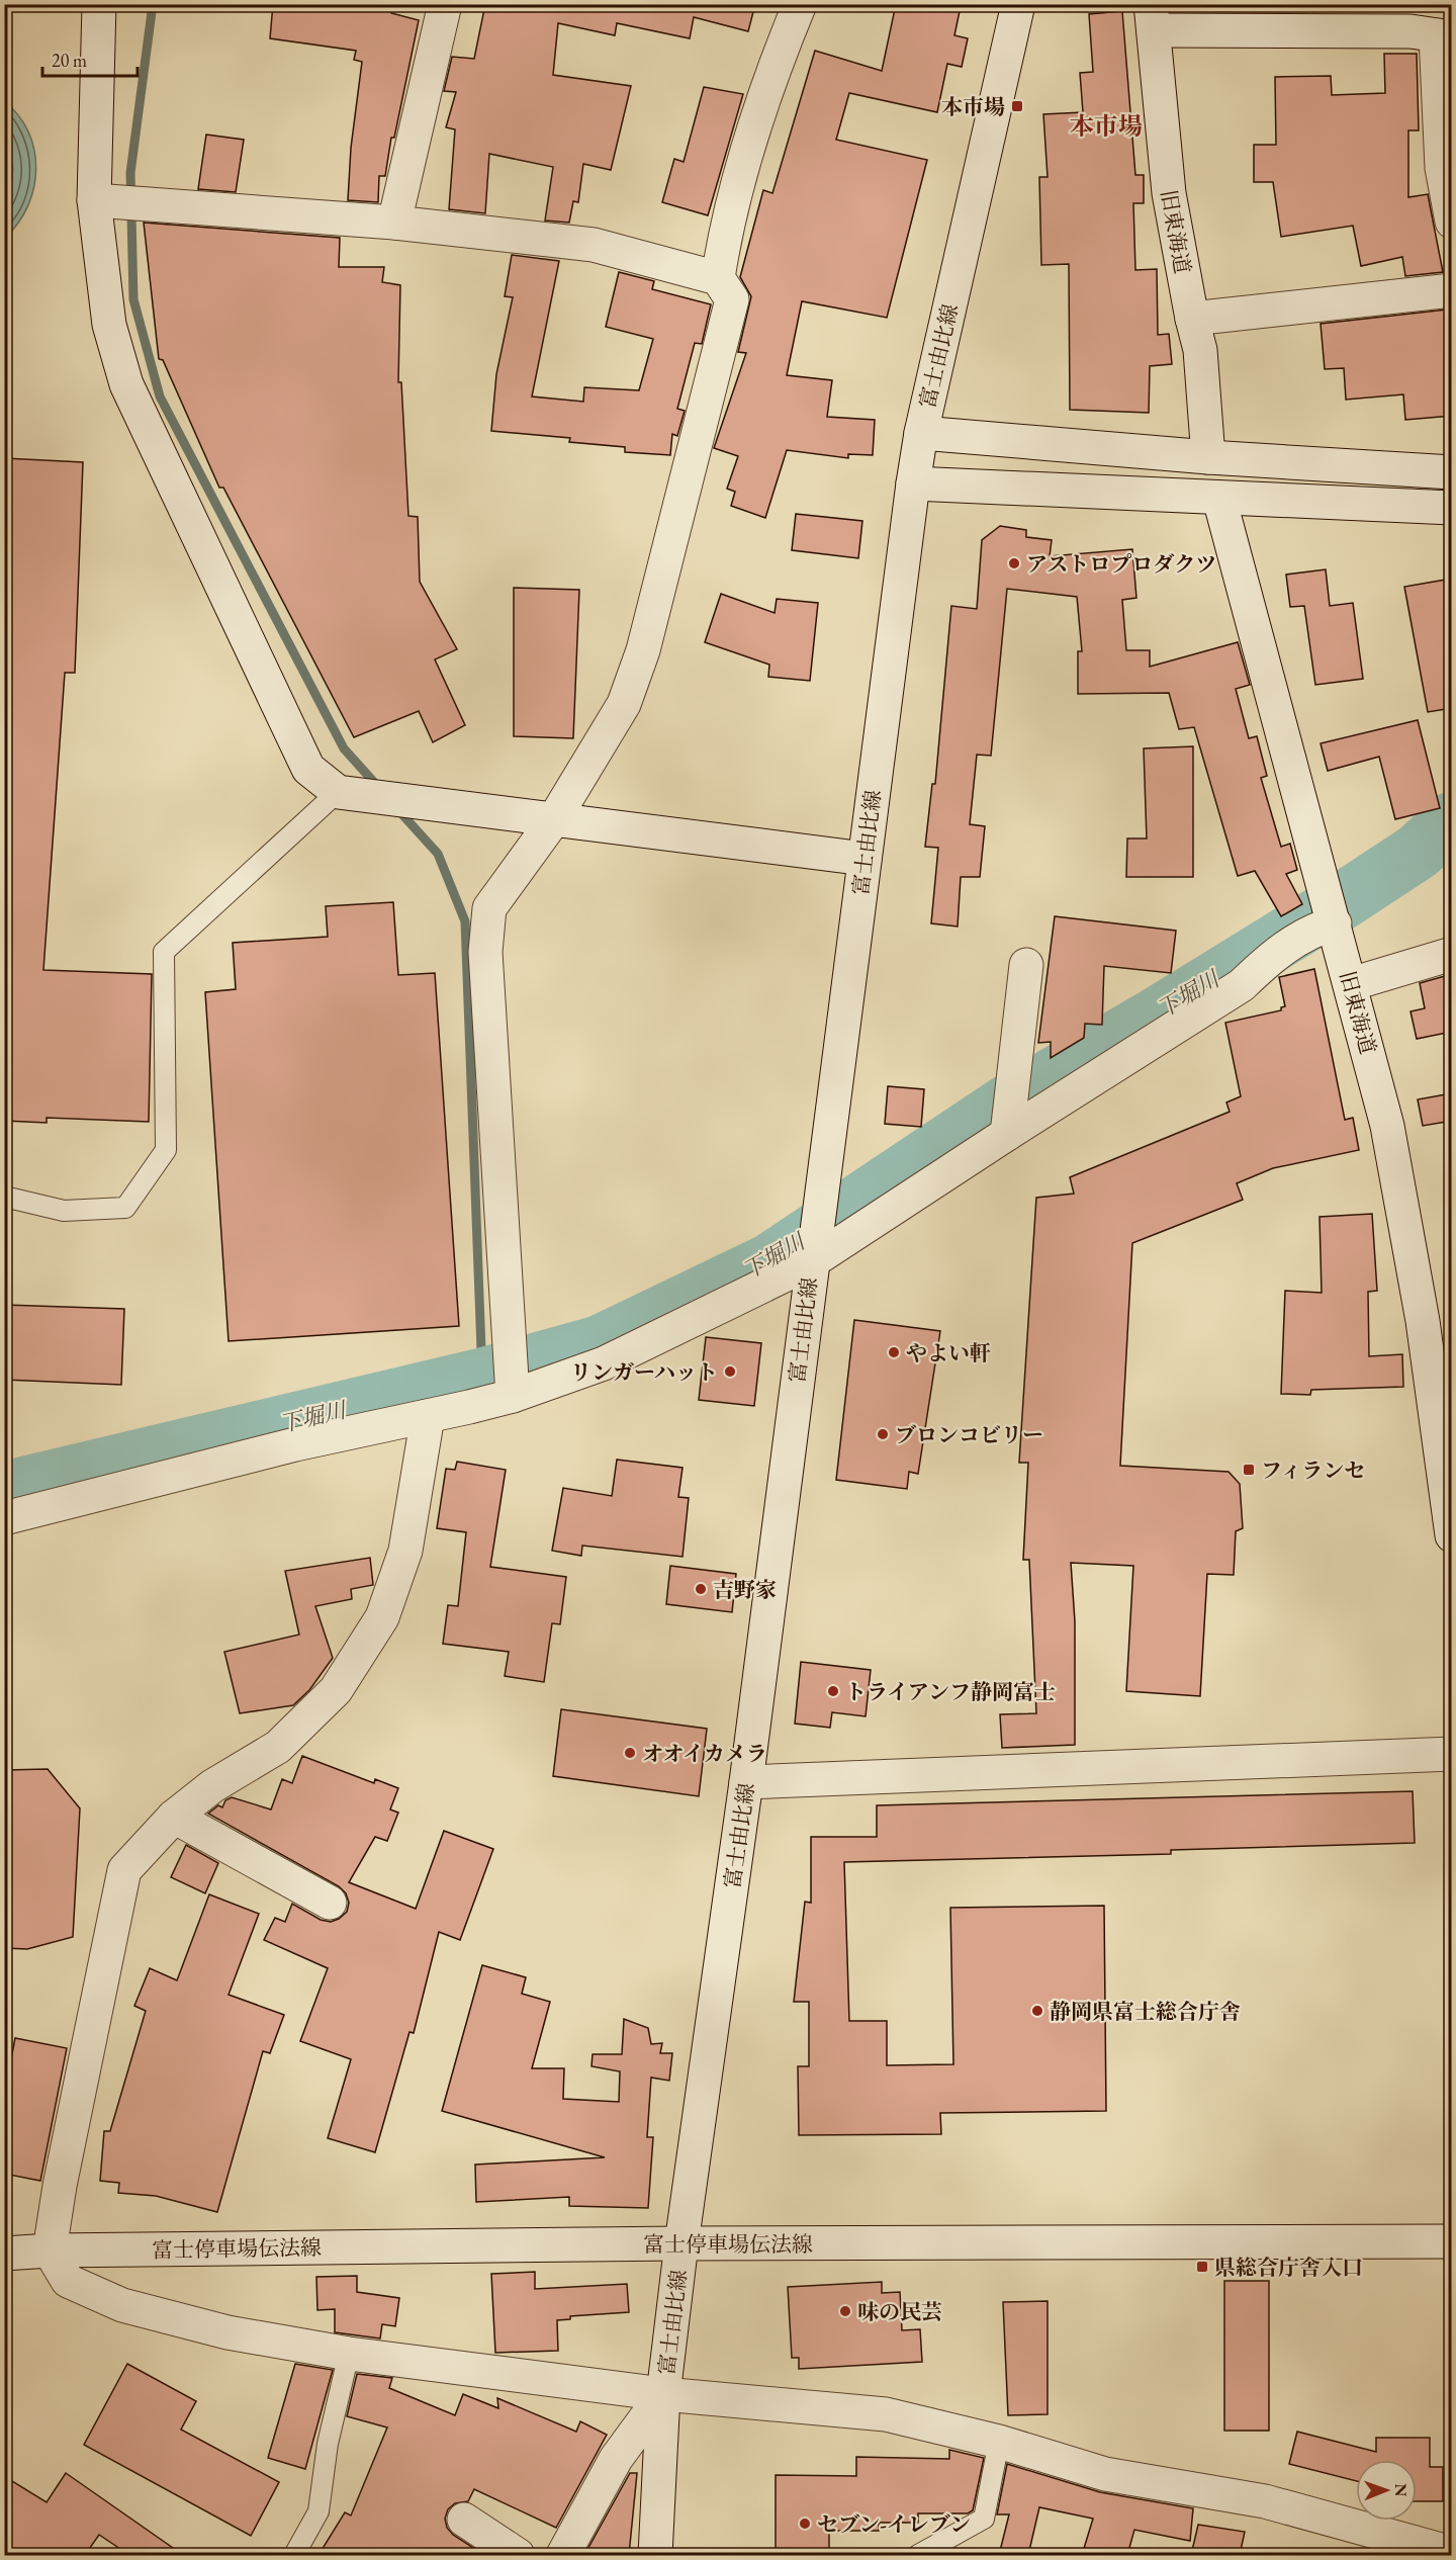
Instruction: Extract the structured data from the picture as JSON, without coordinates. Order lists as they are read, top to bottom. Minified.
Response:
{"streets":{"street":["旧東海道","富士由比線","富士停車場伝法線"]},"crossings":[["富士由比線","富士停車場伝法線"]],"districts":["本市場"],"water":["下堀川"],"places":{"transit":["本市場","フィランセ","県総合庁舎入口"],"other":["アストロプロダクツ","やよい軒","リンガーハット","ブロンコビリー","吉野家","トライアンフ静岡富士","オオイカメラ","静岡県富士総合庁舎","味の民芸","セブン-イレブン"]},"scale_bar":"20 m","north":"right"}
